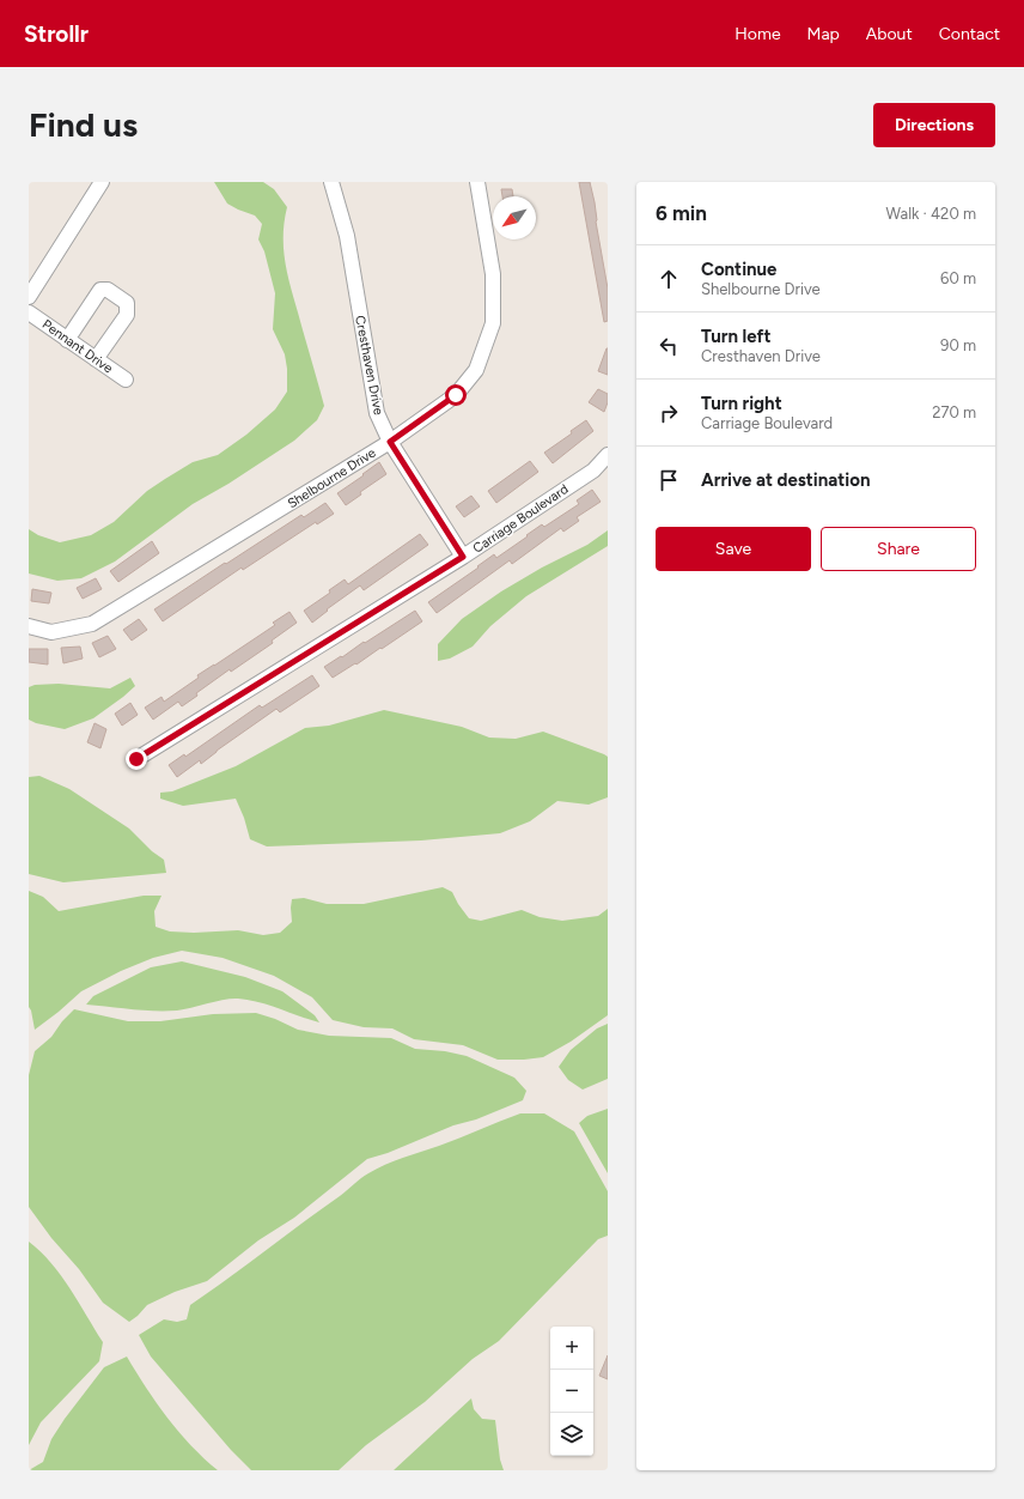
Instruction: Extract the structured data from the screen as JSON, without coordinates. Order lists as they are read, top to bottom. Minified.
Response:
{"streets":{"street":["Pennant Drive","Cresthaven Drive","Shelbourne Drive","Carriage Boulevard"]},"crossings":[["Cresthaven Drive","Shelbourne Drive"],["Cresthaven Drive","Carriage Boulevard"]],"north":"bottom left","page":{"header":"Strollr","nav":["Home","Map","About","Contact"],"buttons":["Directions",["Save","Share"]],"title":"Find us","heading":["6 min","Walk · 420 m"],"list":[["Continue","Shelbourne Drive","60 m"],["Turn left","Cresthaven Drive","90 m"],["Turn right","Carriage Boulevard","270 m"],"Arrive at destination"],"map_buttons":["+","−"]}}
